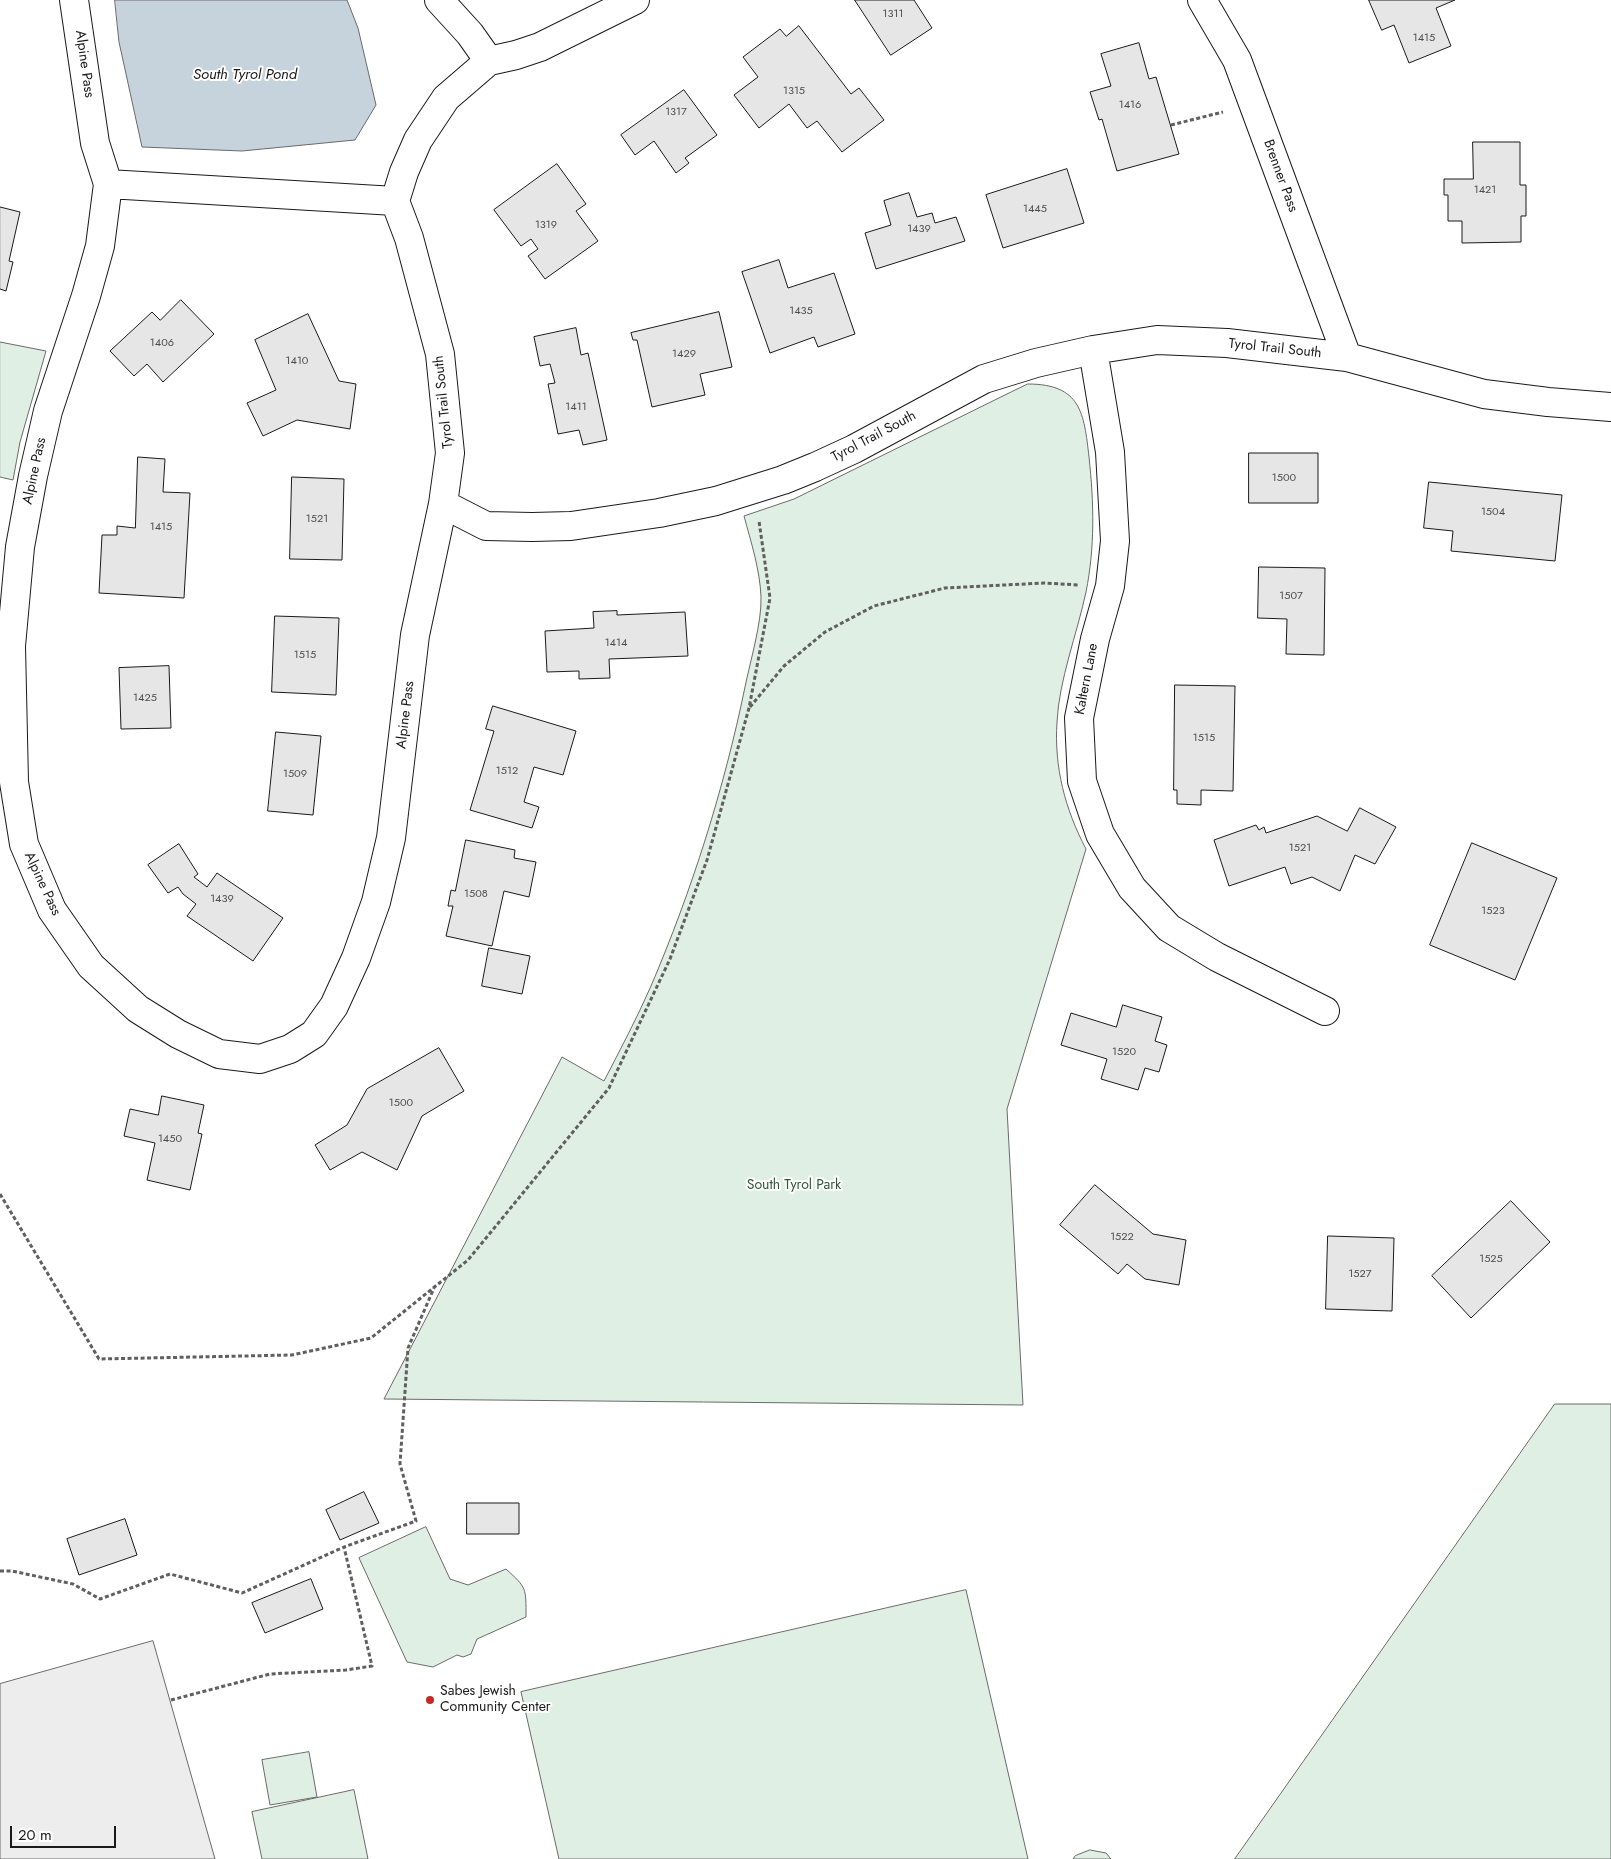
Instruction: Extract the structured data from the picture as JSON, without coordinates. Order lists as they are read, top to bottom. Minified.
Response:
{"streets":{"street":["Alpine Pass","Brenner Pass","Tyrol Trail South","Kaltern Lane"]},"crossings":[["Alpine Pass","Tyrol Trail South"],["Brenner Pass","Tyrol Trail South"],["Tyrol Trail South","Kaltern Lane"]],"water":["South Tyrol Pond"],"parks":["South Tyrol Park"],"places":["Sabes Jewish Community Center"],"house_numbers":["1311","1415","1315","1416","1317","1421","1445","1319","1439","1435","1406","1429","1410","1411","1500","1504","1521","1415","1507","1414","1515","1425","1515","1512","1509","1521","1508","1439","1523","1520","1500","1450","1522","1525","1527"],"scale_bar":"20 m"}
